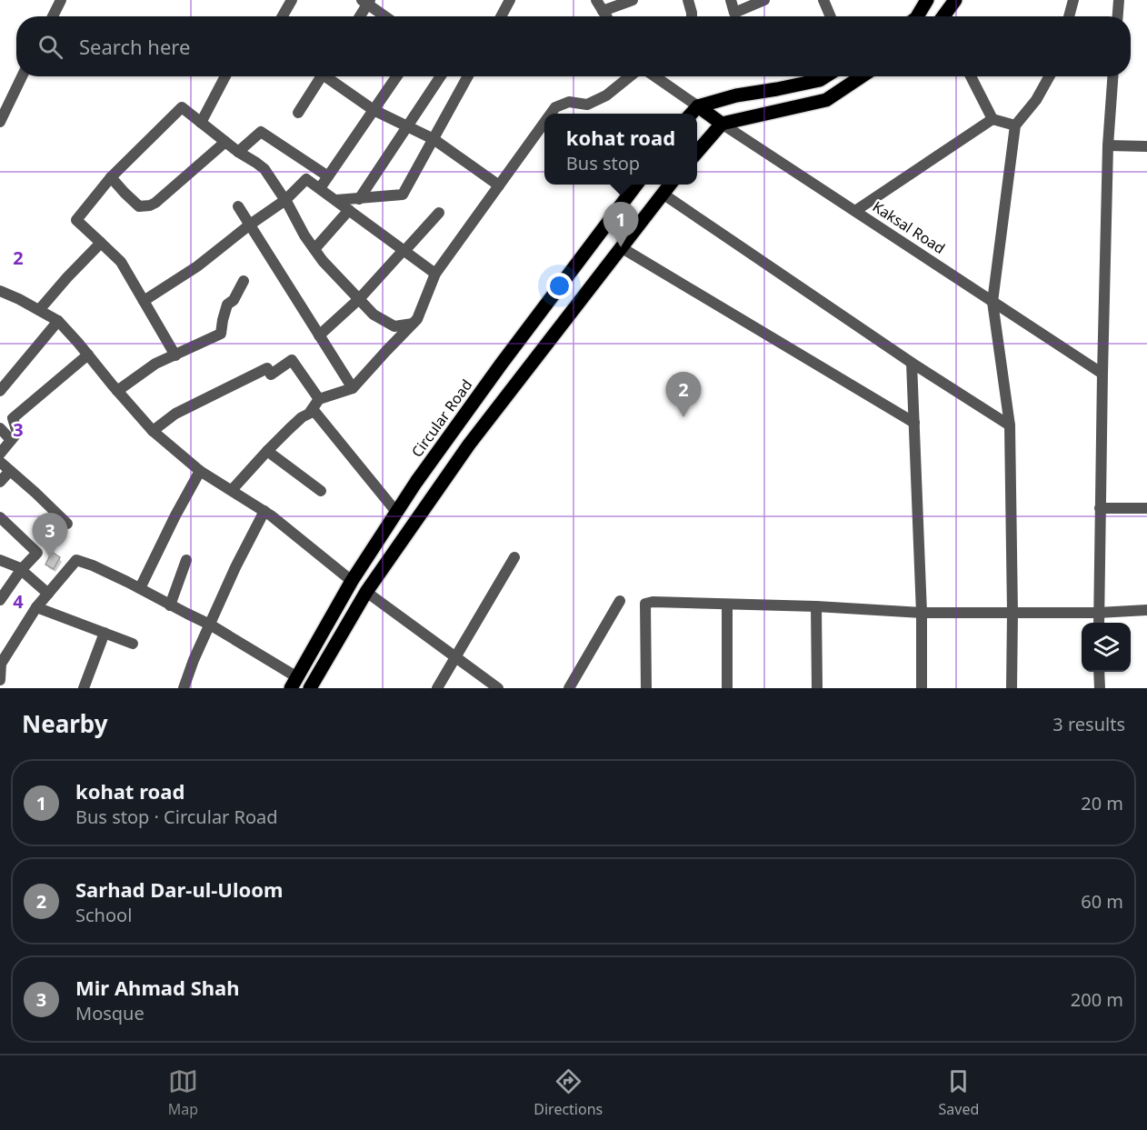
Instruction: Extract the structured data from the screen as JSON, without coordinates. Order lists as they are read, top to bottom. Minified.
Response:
{"streets":{"main road":["Kaksal Road","Circular Road"]},"page":{"search":"Search here","popup":["kohat road","Bus stop"],"pins":["1","2","3"],"heading":["Nearby","3 results"],"list":[{"mark":"1","name":"kohat road","note":"Bus stop · Circular Road","value":"20 m"},{"mark":"2","name":"Sarhad Dar-ul-Uloom","note":"School","value":"60 m"},{"mark":"3","name":"Mir Ahmad Shah","note":"Mosque","value":"200 m"}],"nav":["Map","Directions","Saved"]},"grid":{"rows":["2","3","4"]}}
